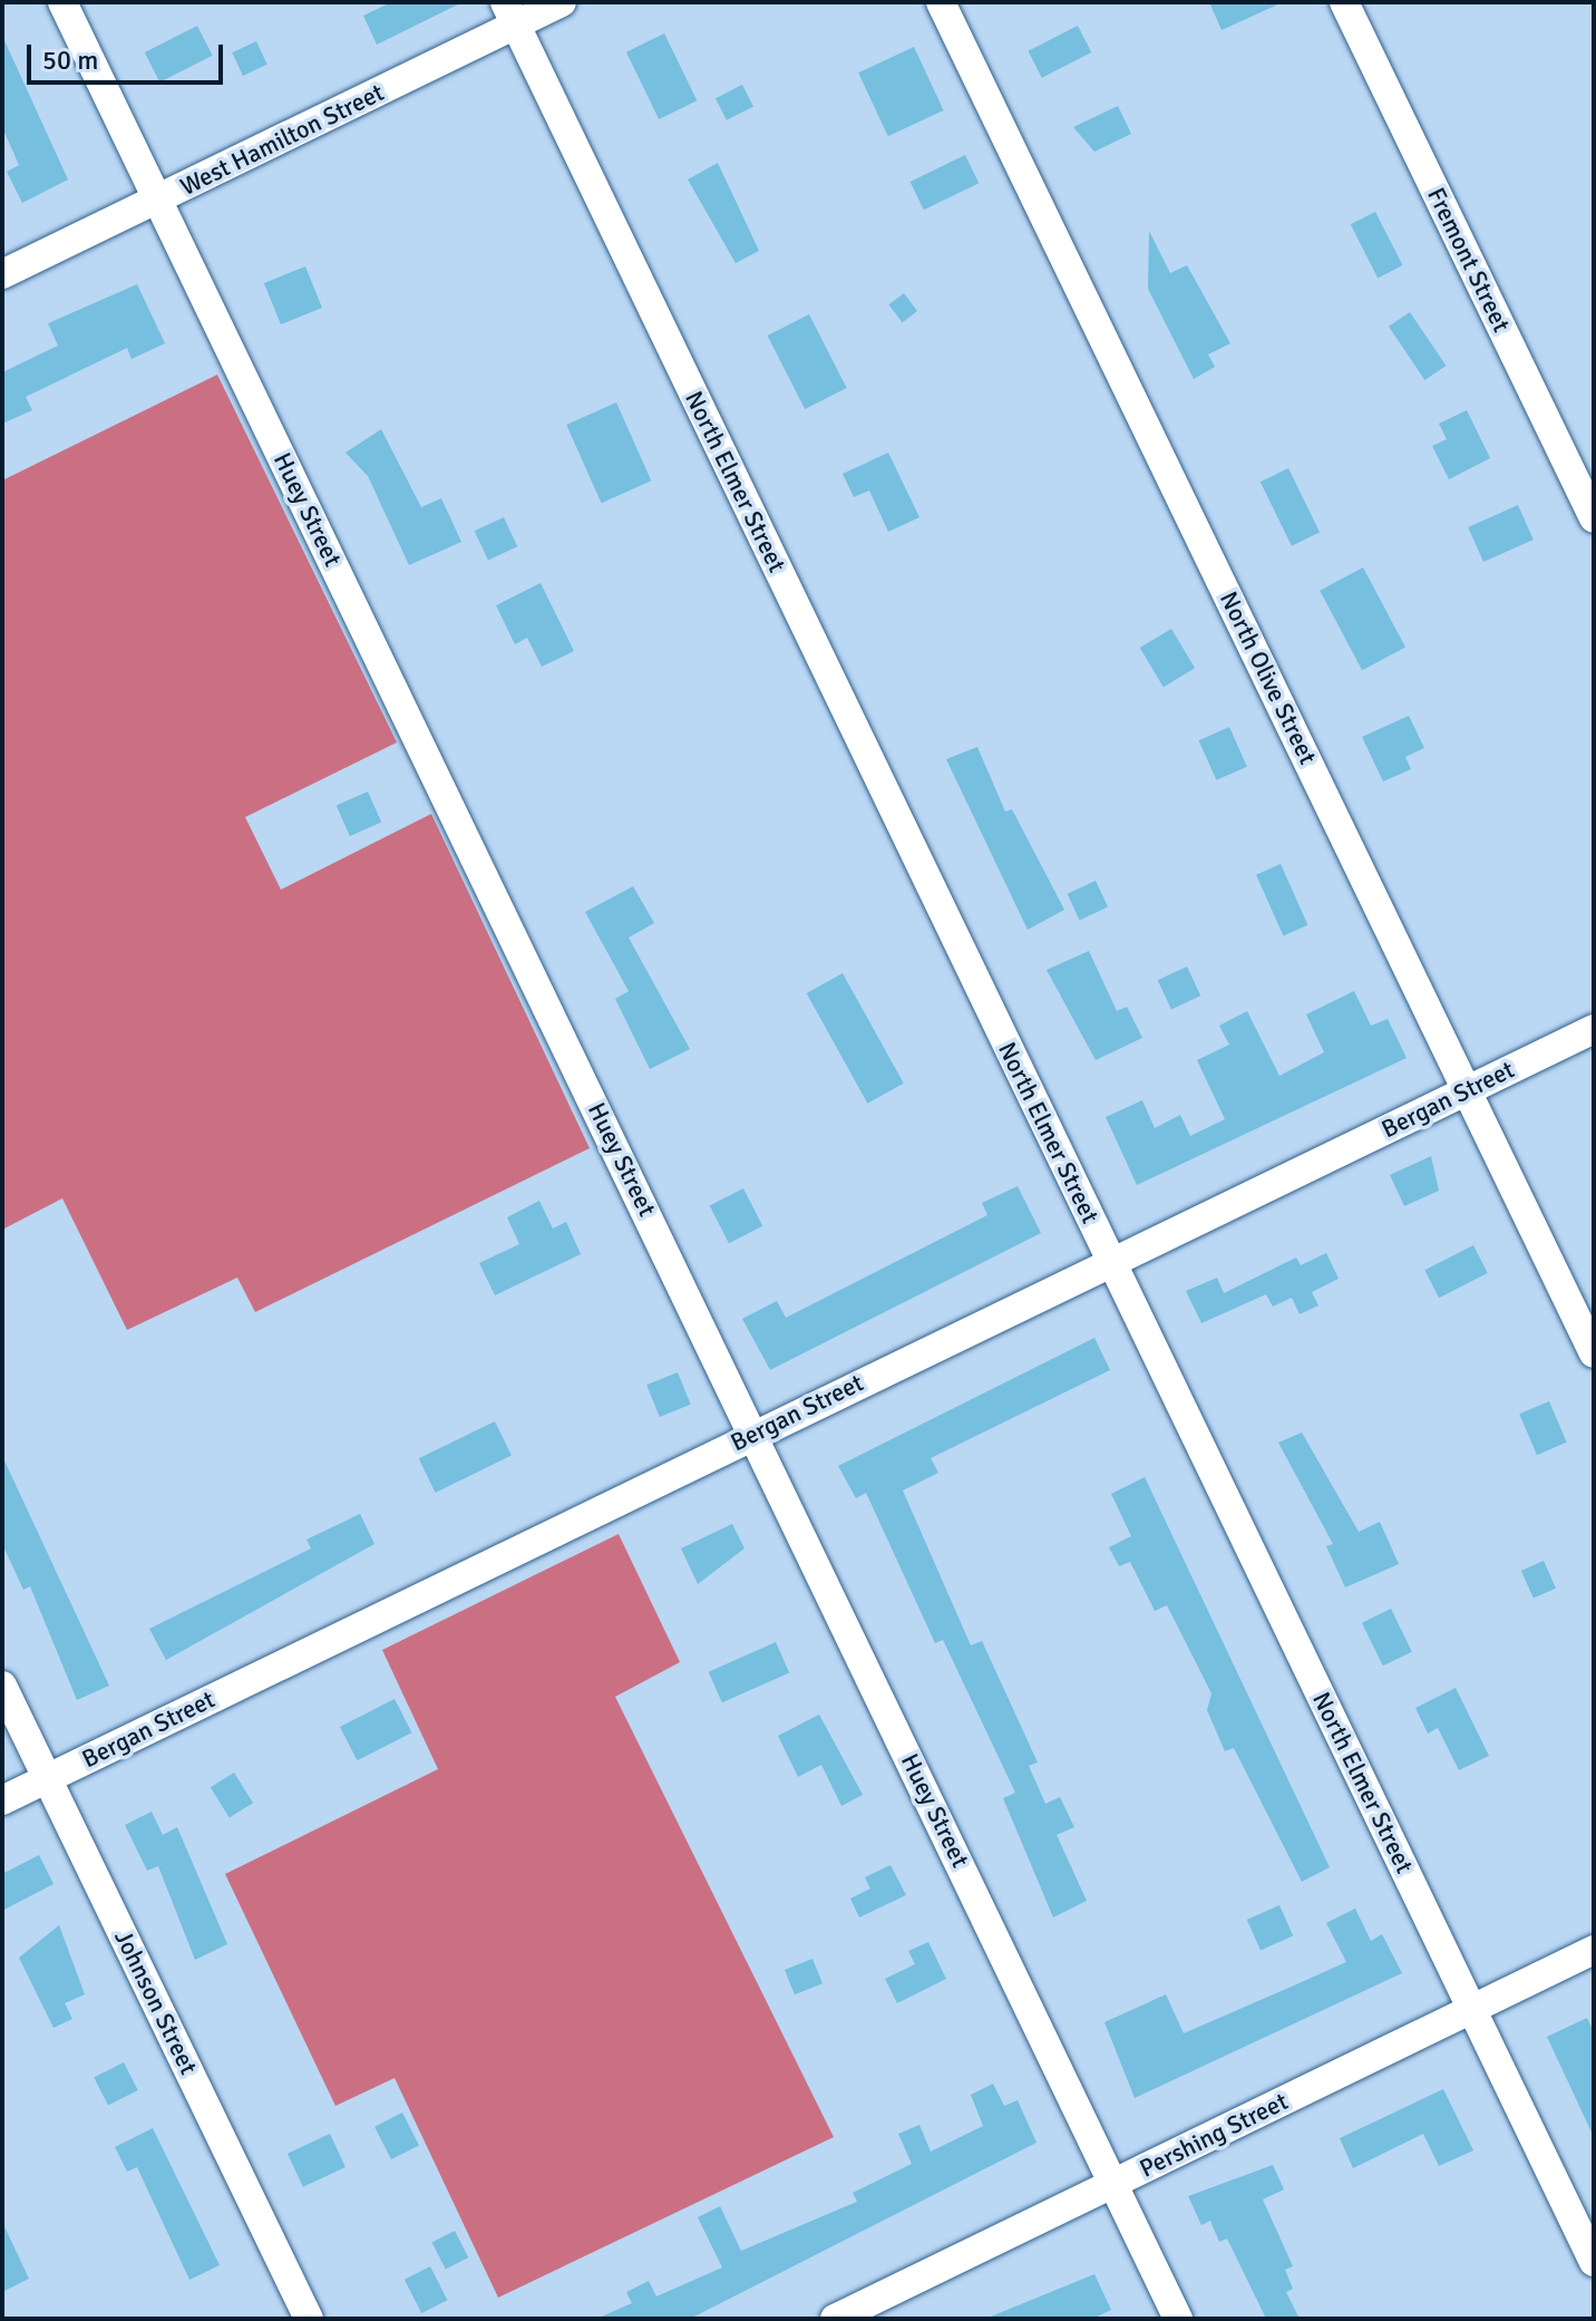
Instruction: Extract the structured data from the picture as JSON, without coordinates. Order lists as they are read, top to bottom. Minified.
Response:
{"streets":{"street":["West Hamilton Street","Fremont Street","North Elmer Street","Huey Street","North Olive Street","Bergan Street","Johnson Street","Pershing Street"]},"crossings":[["West Hamilton Street","North Elmer Street"],["West Hamilton Street","Huey Street"],["North Elmer Street","Bergan Street"],["North Elmer Street","Pershing Street"],["Huey Street","Bergan Street"],["Huey Street","Pershing Street"],["North Olive Street","Bergan Street"],["Bergan Street","Johnson Street"]],"scale_bar":"50 m"}
